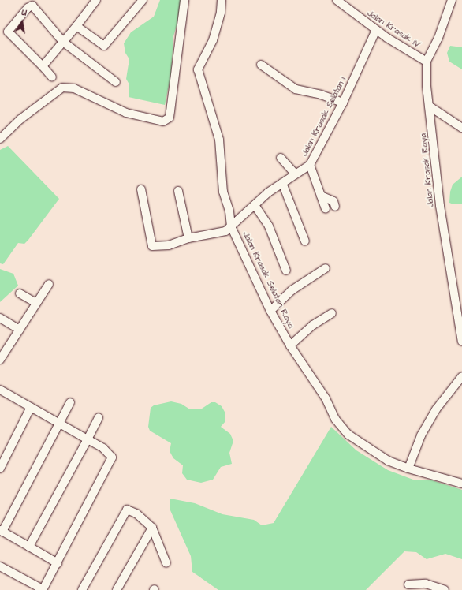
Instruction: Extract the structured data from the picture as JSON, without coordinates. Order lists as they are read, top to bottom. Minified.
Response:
{"streets":{"street":["Jalan Krasak IV","Jalan Krasak Selatan I","Jalan Krasak Raya","Jalan Krasak Selatan Raya"]},"crossings":[["Jalan Krasak IV","Jalan Krasak Selatan I"],["Jalan Krasak IV","Jalan Krasak Raya"],["Jalan Krasak Selatan I","Jalan Krasak Selatan Raya"]],"north":"top"}
